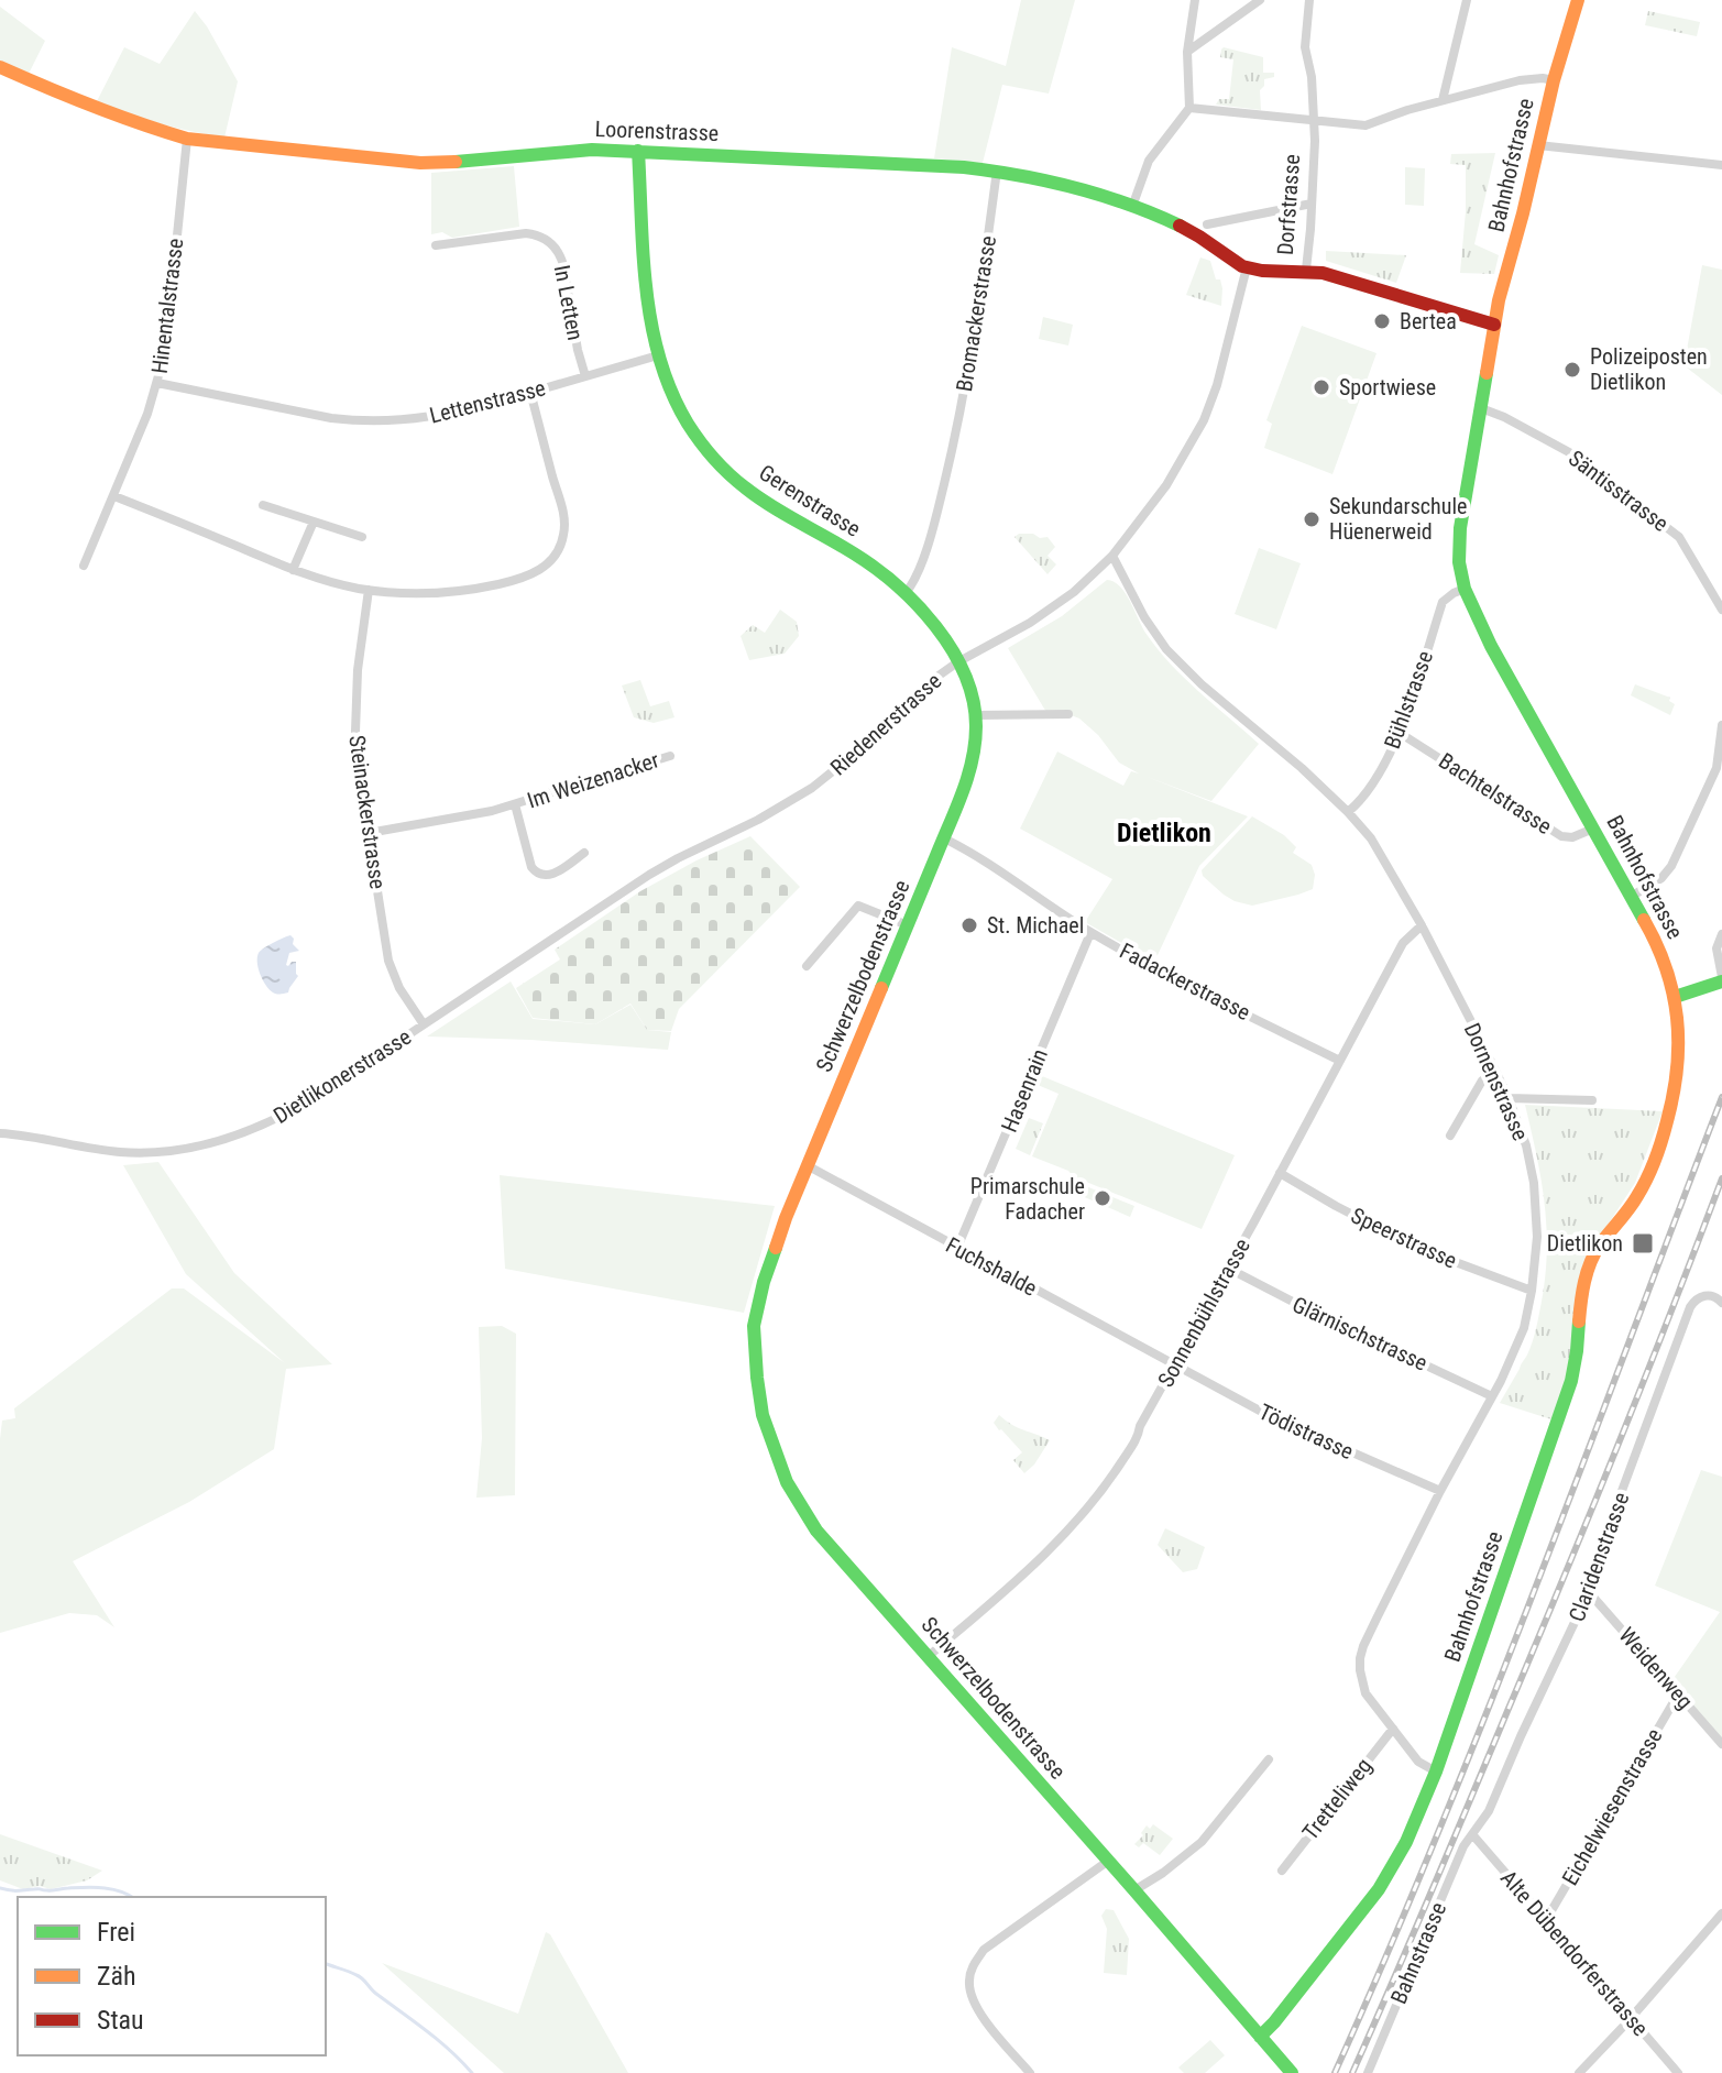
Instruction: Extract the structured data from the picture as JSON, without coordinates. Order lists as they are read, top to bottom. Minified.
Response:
{"streets":{"street":["Loorenstrasse","Bahnhofstrasse","Dorfstrasse","In Letten","Hinentalstrasse","Bromackerstrasse","Lettenstrasse","Säntisstrasse","Gerenstrasse","Bühlstrasse","Riedenerstrasse","Im Weizenacker","Bachtelstrasse","Steinackerstrasse","Schwerzelbodenstrasse","Fadackerstrasse","Dietlikonerstrasse","Dornenstrasse","Hasenrain","Speerstrasse","Fuchshalde","Sonnenbühlstrasse","Glärnischstrasse","Tödistrasse","Claridenstrasse","Weidenweg","Tretteliweg","Eichelwiesenstrasse","Bahnstrasse","Alte Dübendorferstrasse"]},"crossings":[["Loorenstrasse","Dorfstrasse"],["Loorenstrasse","Hinentalstrasse"],["Loorenstrasse","Bromackerstrasse"],["Loorenstrasse","Gerenstrasse"],["Loorenstrasse","Riedenerstrasse"],["Bahnhofstrasse","Dorfstrasse"],["Bahnhofstrasse","Säntisstrasse"],["Bahnhofstrasse","Bühlstrasse"],["Bahnhofstrasse","Bachtelstrasse"],["Bahnhofstrasse","Schwerzelbodenstrasse"],["Bahnhofstrasse","Dornenstrasse"],["In Letten","Lettenstrasse"],["Hinentalstrasse","Lettenstrasse"],["Bromackerstrasse","Gerenstrasse"],["Lettenstrasse","Gerenstrasse"],["Gerenstrasse","Riedenerstrasse"],["Gerenstrasse","Schwerzelbodenstrasse"],["Bühlstrasse","Bachtelstrasse"],["Bühlstrasse","Dornenstrasse"],["Riedenerstrasse","Steinackerstrasse"],["Riedenerstrasse","Schwerzelbodenstrasse"],["Riedenerstrasse","Dietlikonerstrasse"],["Riedenerstrasse","Dornenstrasse"],["Im Weizenacker","Steinackerstrasse"],["Steinackerstrasse","Dietlikonerstrasse"],["Schwerzelbodenstrasse","Fadackerstrasse"],["Schwerzelbodenstrasse","Fuchshalde"],["Schwerzelbodenstrasse","Sonnenbühlstrasse"],["Fadackerstrasse","Hasenrain"],["Fadackerstrasse","Sonnenbühlstrasse"],["Dornenstrasse","Speerstrasse"],["Dornenstrasse","Sonnenbühlstrasse"],["Dornenstrasse","Glärnischstrasse"],["Dornenstrasse","Tödistrasse"],["Dornenstrasse","Tretteliweg"],["Hasenrain","Fuchshalde"],["Speerstrasse","Sonnenbühlstrasse"],["Fuchshalde","Sonnenbühlstrasse"],["Fuchshalde","Tödistrasse"],["Sonnenbühlstrasse","Glärnischstrasse"],["Sonnenbühlstrasse","Tödistrasse"],["Claridenstrasse","Weidenweg"],["Claridenstrasse","Bahnstrasse"],["Claridenstrasse","Alte Dübendorferstrasse"],["Weidenweg","Eichelwiesenstrasse"],["Eichelwiesenstrasse","Alte Dübendorferstrasse"],["Bahnstrasse","Alte Dübendorferstrasse"]],"districts":["Dietlikon"],"places":{"other":["Bertea","Polizeiposten Dietlikon","Sportwiese","Sekundarschule Hüenerweid","St. Michael","Primarschule Fadacher"],"transit":["Dietlikon"]},"legend":["Frei","Zäh","Stau"]}
